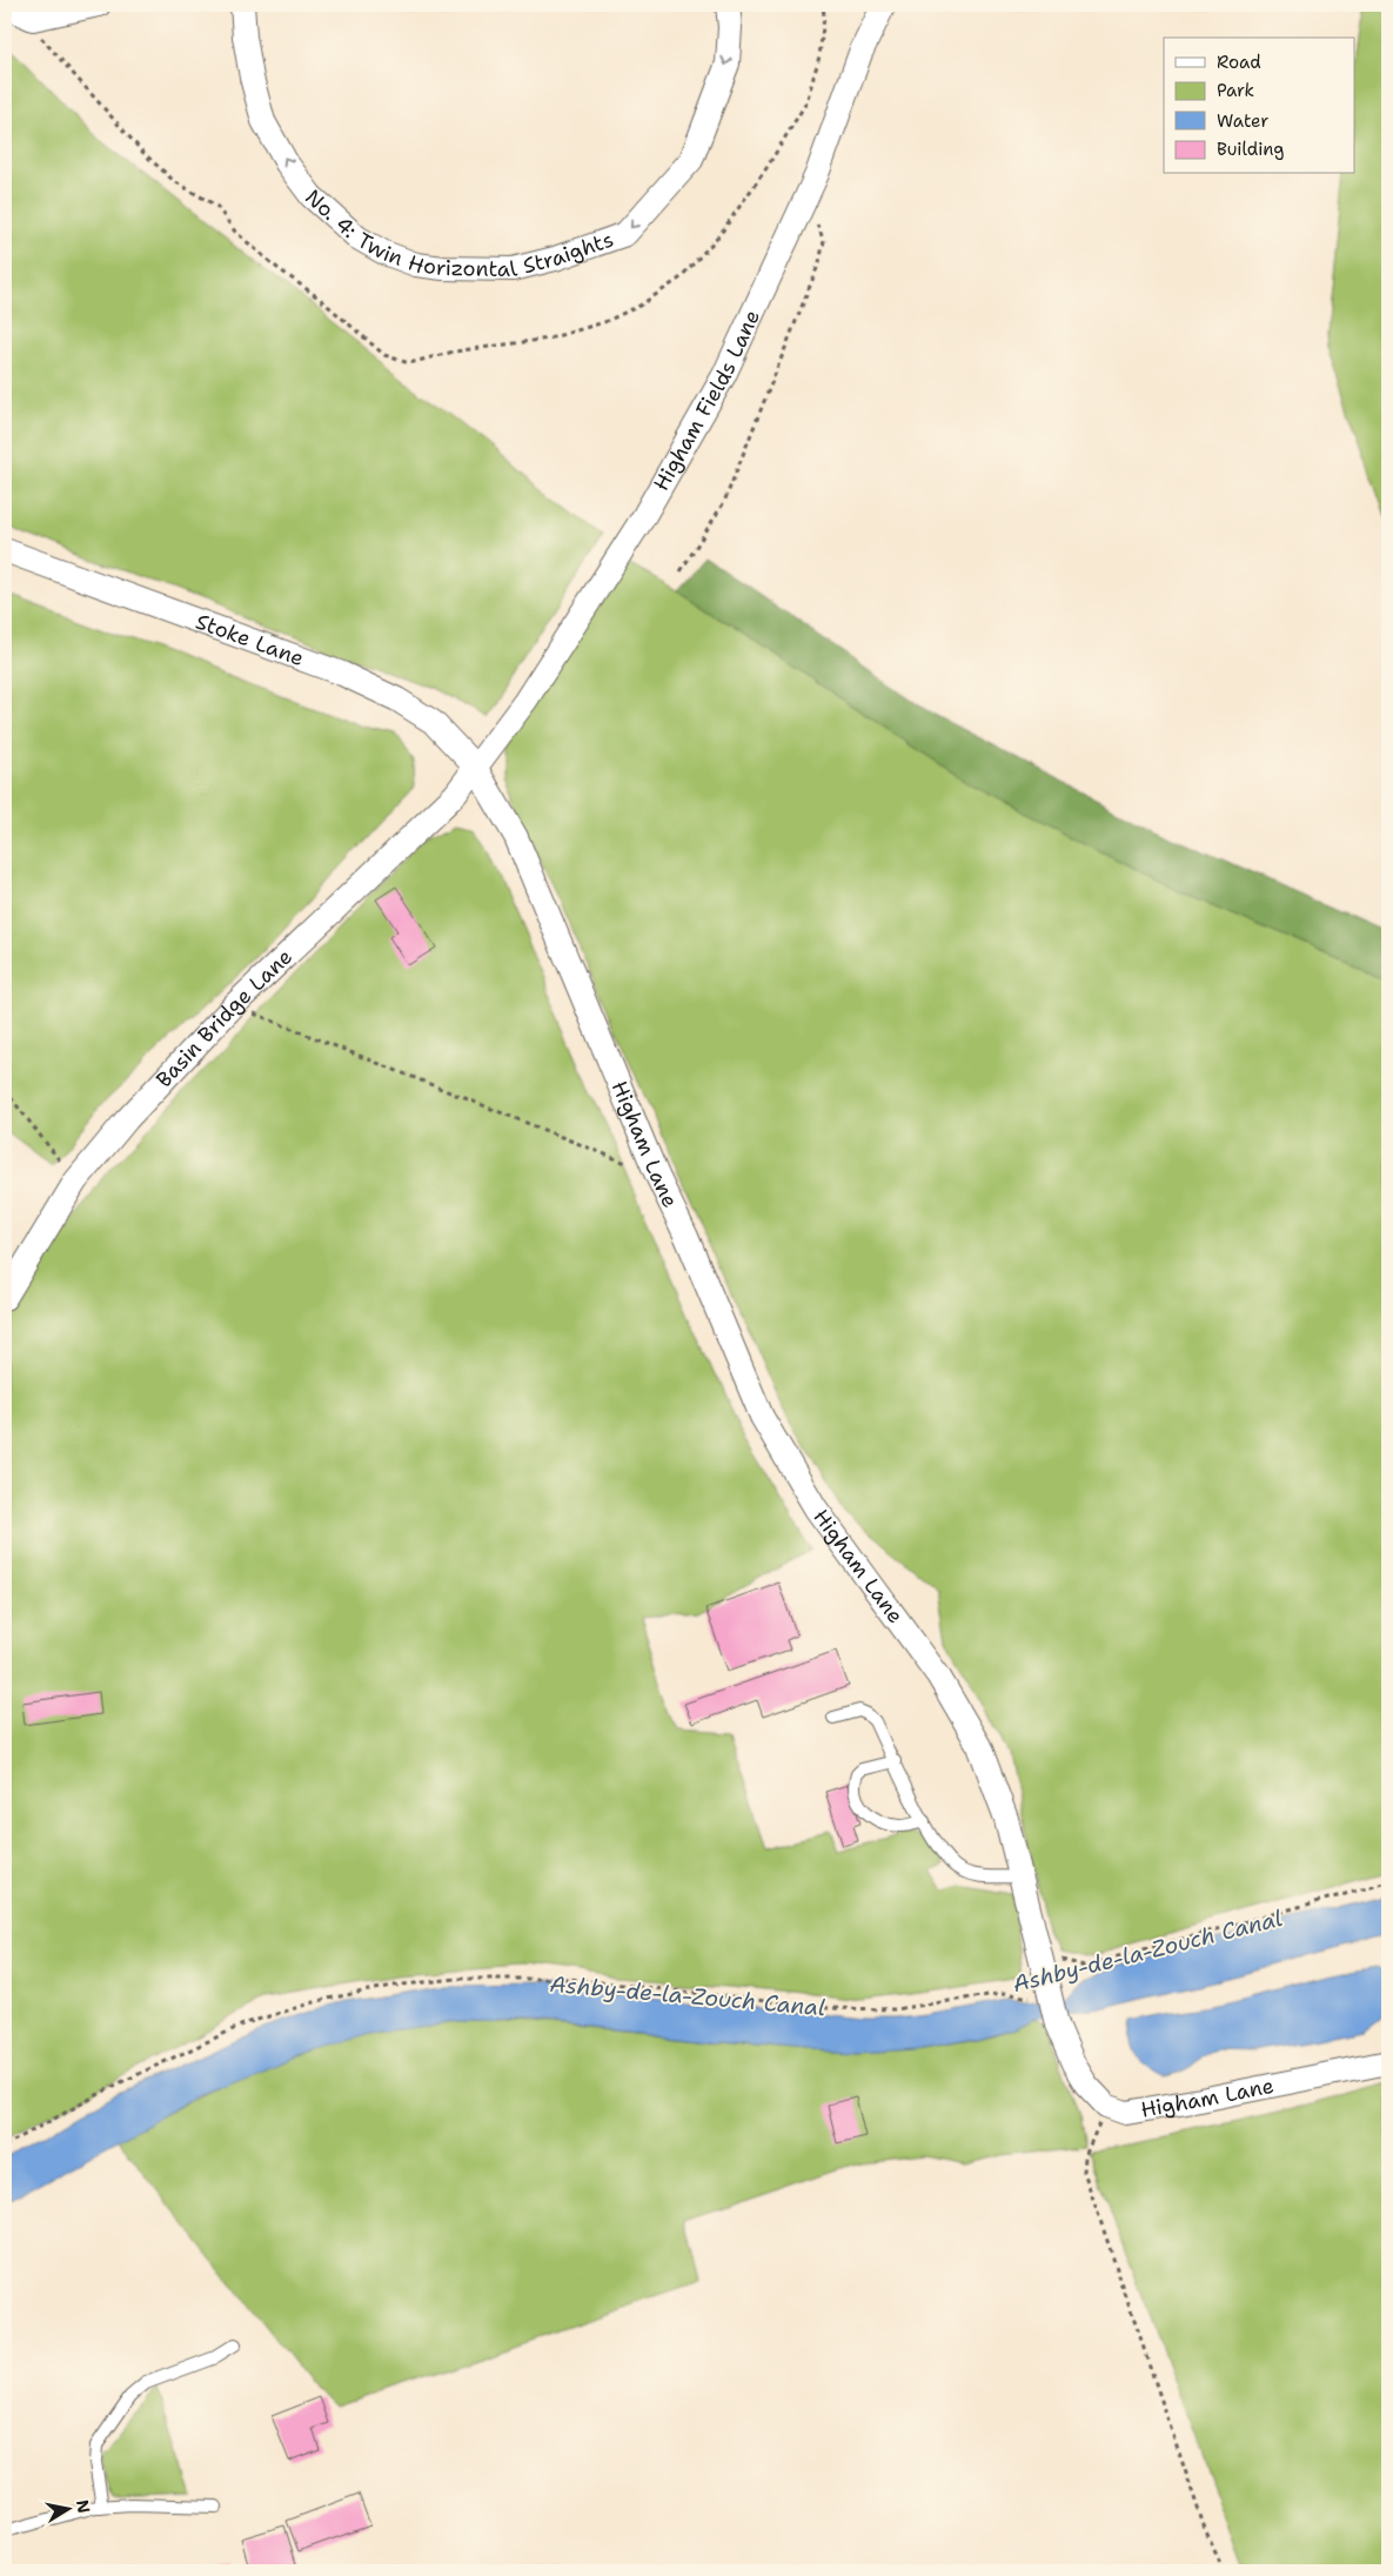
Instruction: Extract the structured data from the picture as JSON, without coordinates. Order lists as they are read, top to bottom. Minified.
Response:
{"streets":{"street":["No. 4: Twin Horizontal Straights","Higham Fields Lane","Stoke Lane","Basin Bridge Lane","Higham Lane"]},"crossings":[["Higham Fields Lane","Stoke Lane"],["Higham Fields Lane","Basin Bridge Lane"],["Higham Fields Lane","Higham Lane"],["Stoke Lane","Basin Bridge Lane"],["Stoke Lane","Higham Lane"],["Basin Bridge Lane","Higham Lane"]],"water":["Ashby-de-la-Zouch Canal"],"legend":["Road","Park","Water","Building"],"north":"right"}
